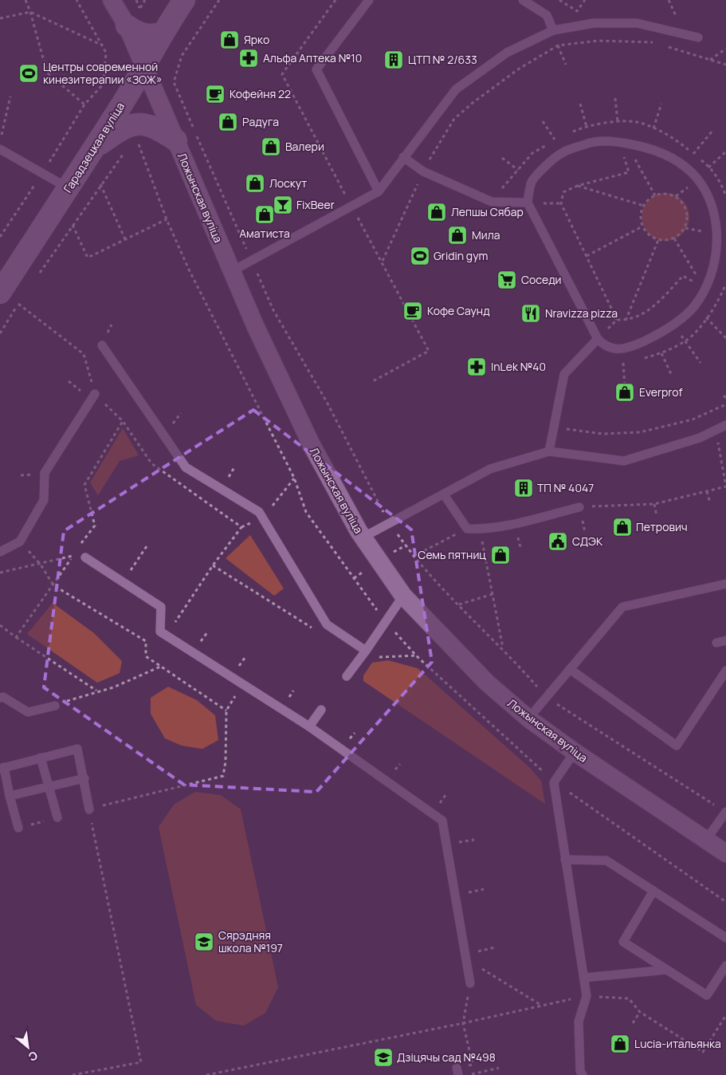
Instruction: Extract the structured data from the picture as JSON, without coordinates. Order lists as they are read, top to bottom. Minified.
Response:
{"streets":{"street":["Гарадзецкая вуліца","Ложынская вуліца"]},"crossings":[["Гарадзецкая вуліца","Ложынская вуліца"]],"places":{"shop":["Ярко","Радуга","Валери","Лоскут","Лепшы Сябар","Аматиста","Мила","Everprof","Петрович","Семь пятниц","Lucia-итальянка"],"pharmacy":["Альфа Аптека №10","InLek №40"],"building":["ЦТП № 2/633","ТП № 4047"],"sports":["Центры современной кинезитерапии «ЗОЖ»","Gridin gym"],"cafe":["Кофейня 22","Кофе Саунд"],"bar":["FixBeer"],"supermarket":["Соседи"],"restaurant":["Nravizza pizza"],"public building":["СДЭК"],"school or university":["Сярэдняя школа №197","Дзіцячы сад №498"]},"north":"bottom right"}
